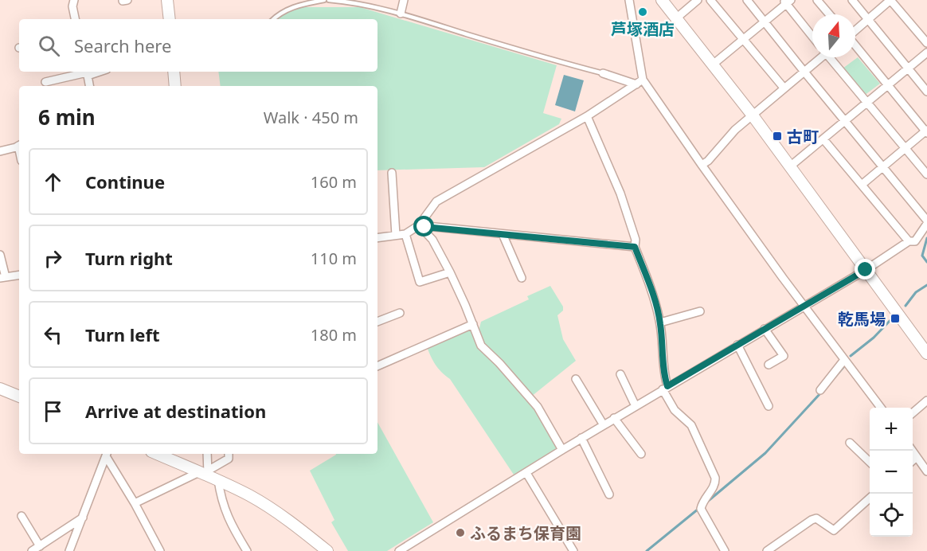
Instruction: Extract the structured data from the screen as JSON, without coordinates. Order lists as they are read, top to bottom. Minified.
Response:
{"places":{"other":["芦塚酒店","ふるまち保育園"],"transit":["古町","乾馬場"]},"north":"top","page":{"search":"Search here","heading":["6 min","Walk · 450 m"],"list":[["Continue","160 m"],["Turn right","110 m"],["Turn left","180 m"],"Arrive at destination"],"map_buttons":["+","−"]}}
